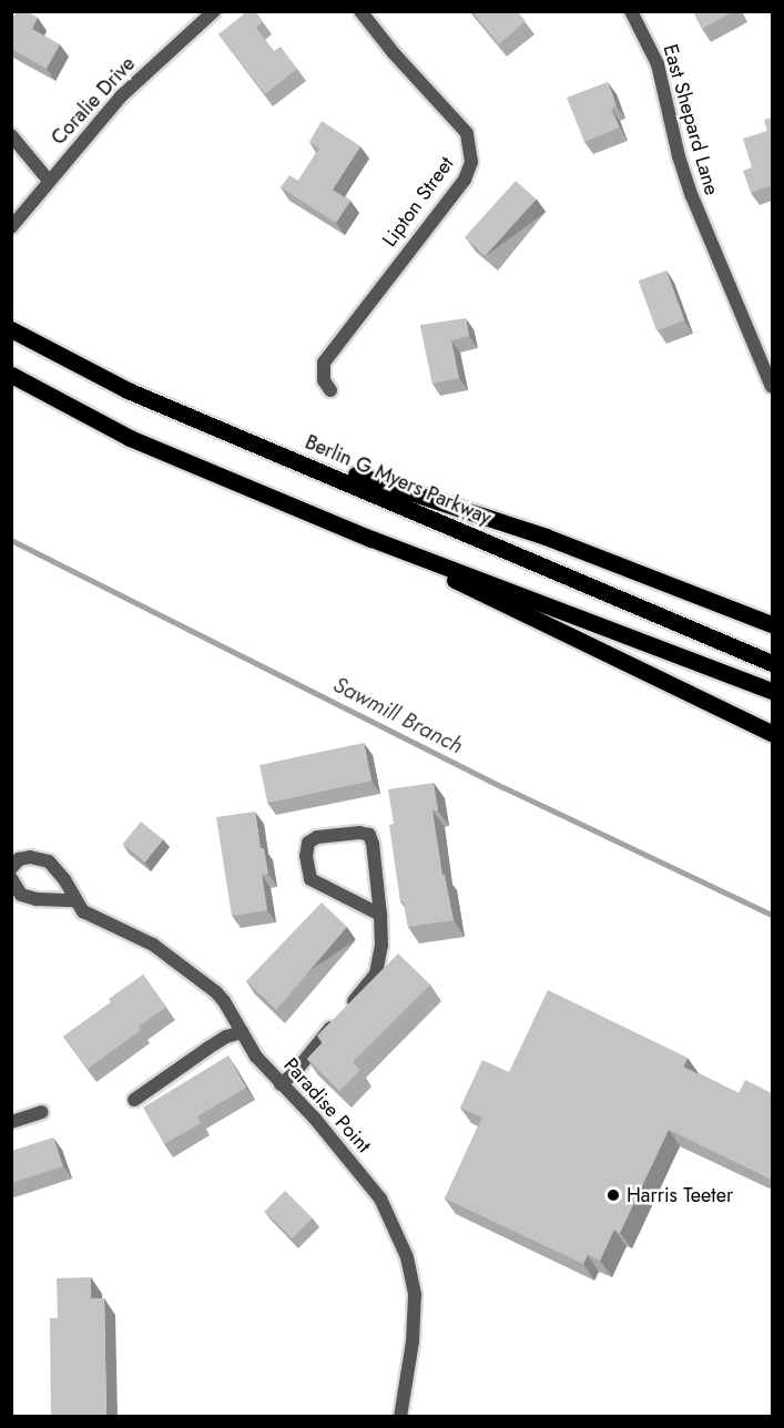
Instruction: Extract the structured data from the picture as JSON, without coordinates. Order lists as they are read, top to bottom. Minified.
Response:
{"streets":{"main road":["Berlin G Myers Parkway"],"street":["Coralie Drive","East Shepard Lane","Lipton Street","Paradise Point"]},"water":["Sawmill Branch"],"places":["Harris Teeter"]}
